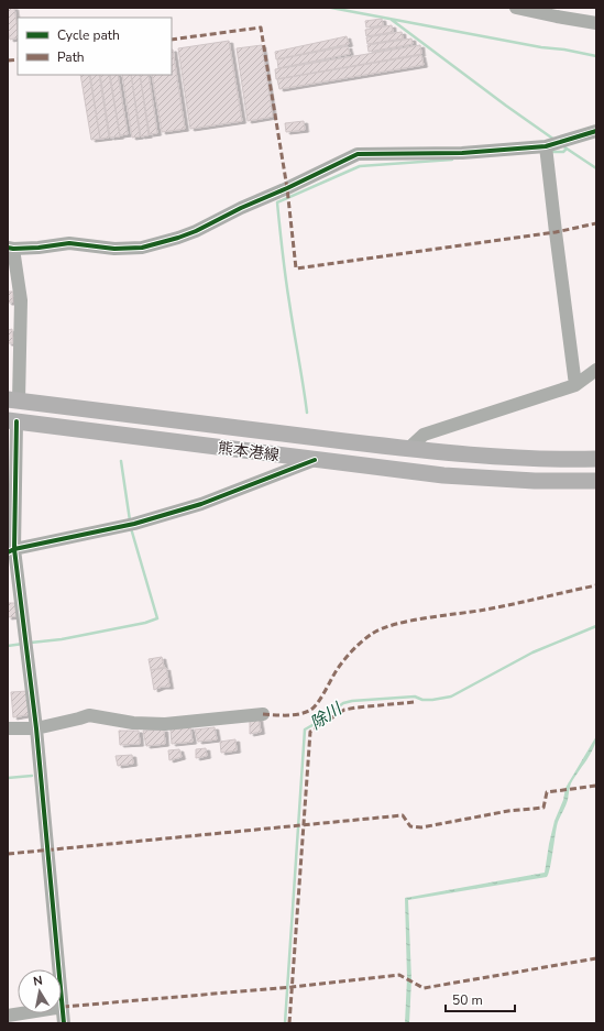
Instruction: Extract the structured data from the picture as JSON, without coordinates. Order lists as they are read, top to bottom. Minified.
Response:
{"streets":{"main road":["熊本港線"]},"water":["除川"],"legend":["Cycle path","Path"],"scale_bar":"50 m","north":"top"}
